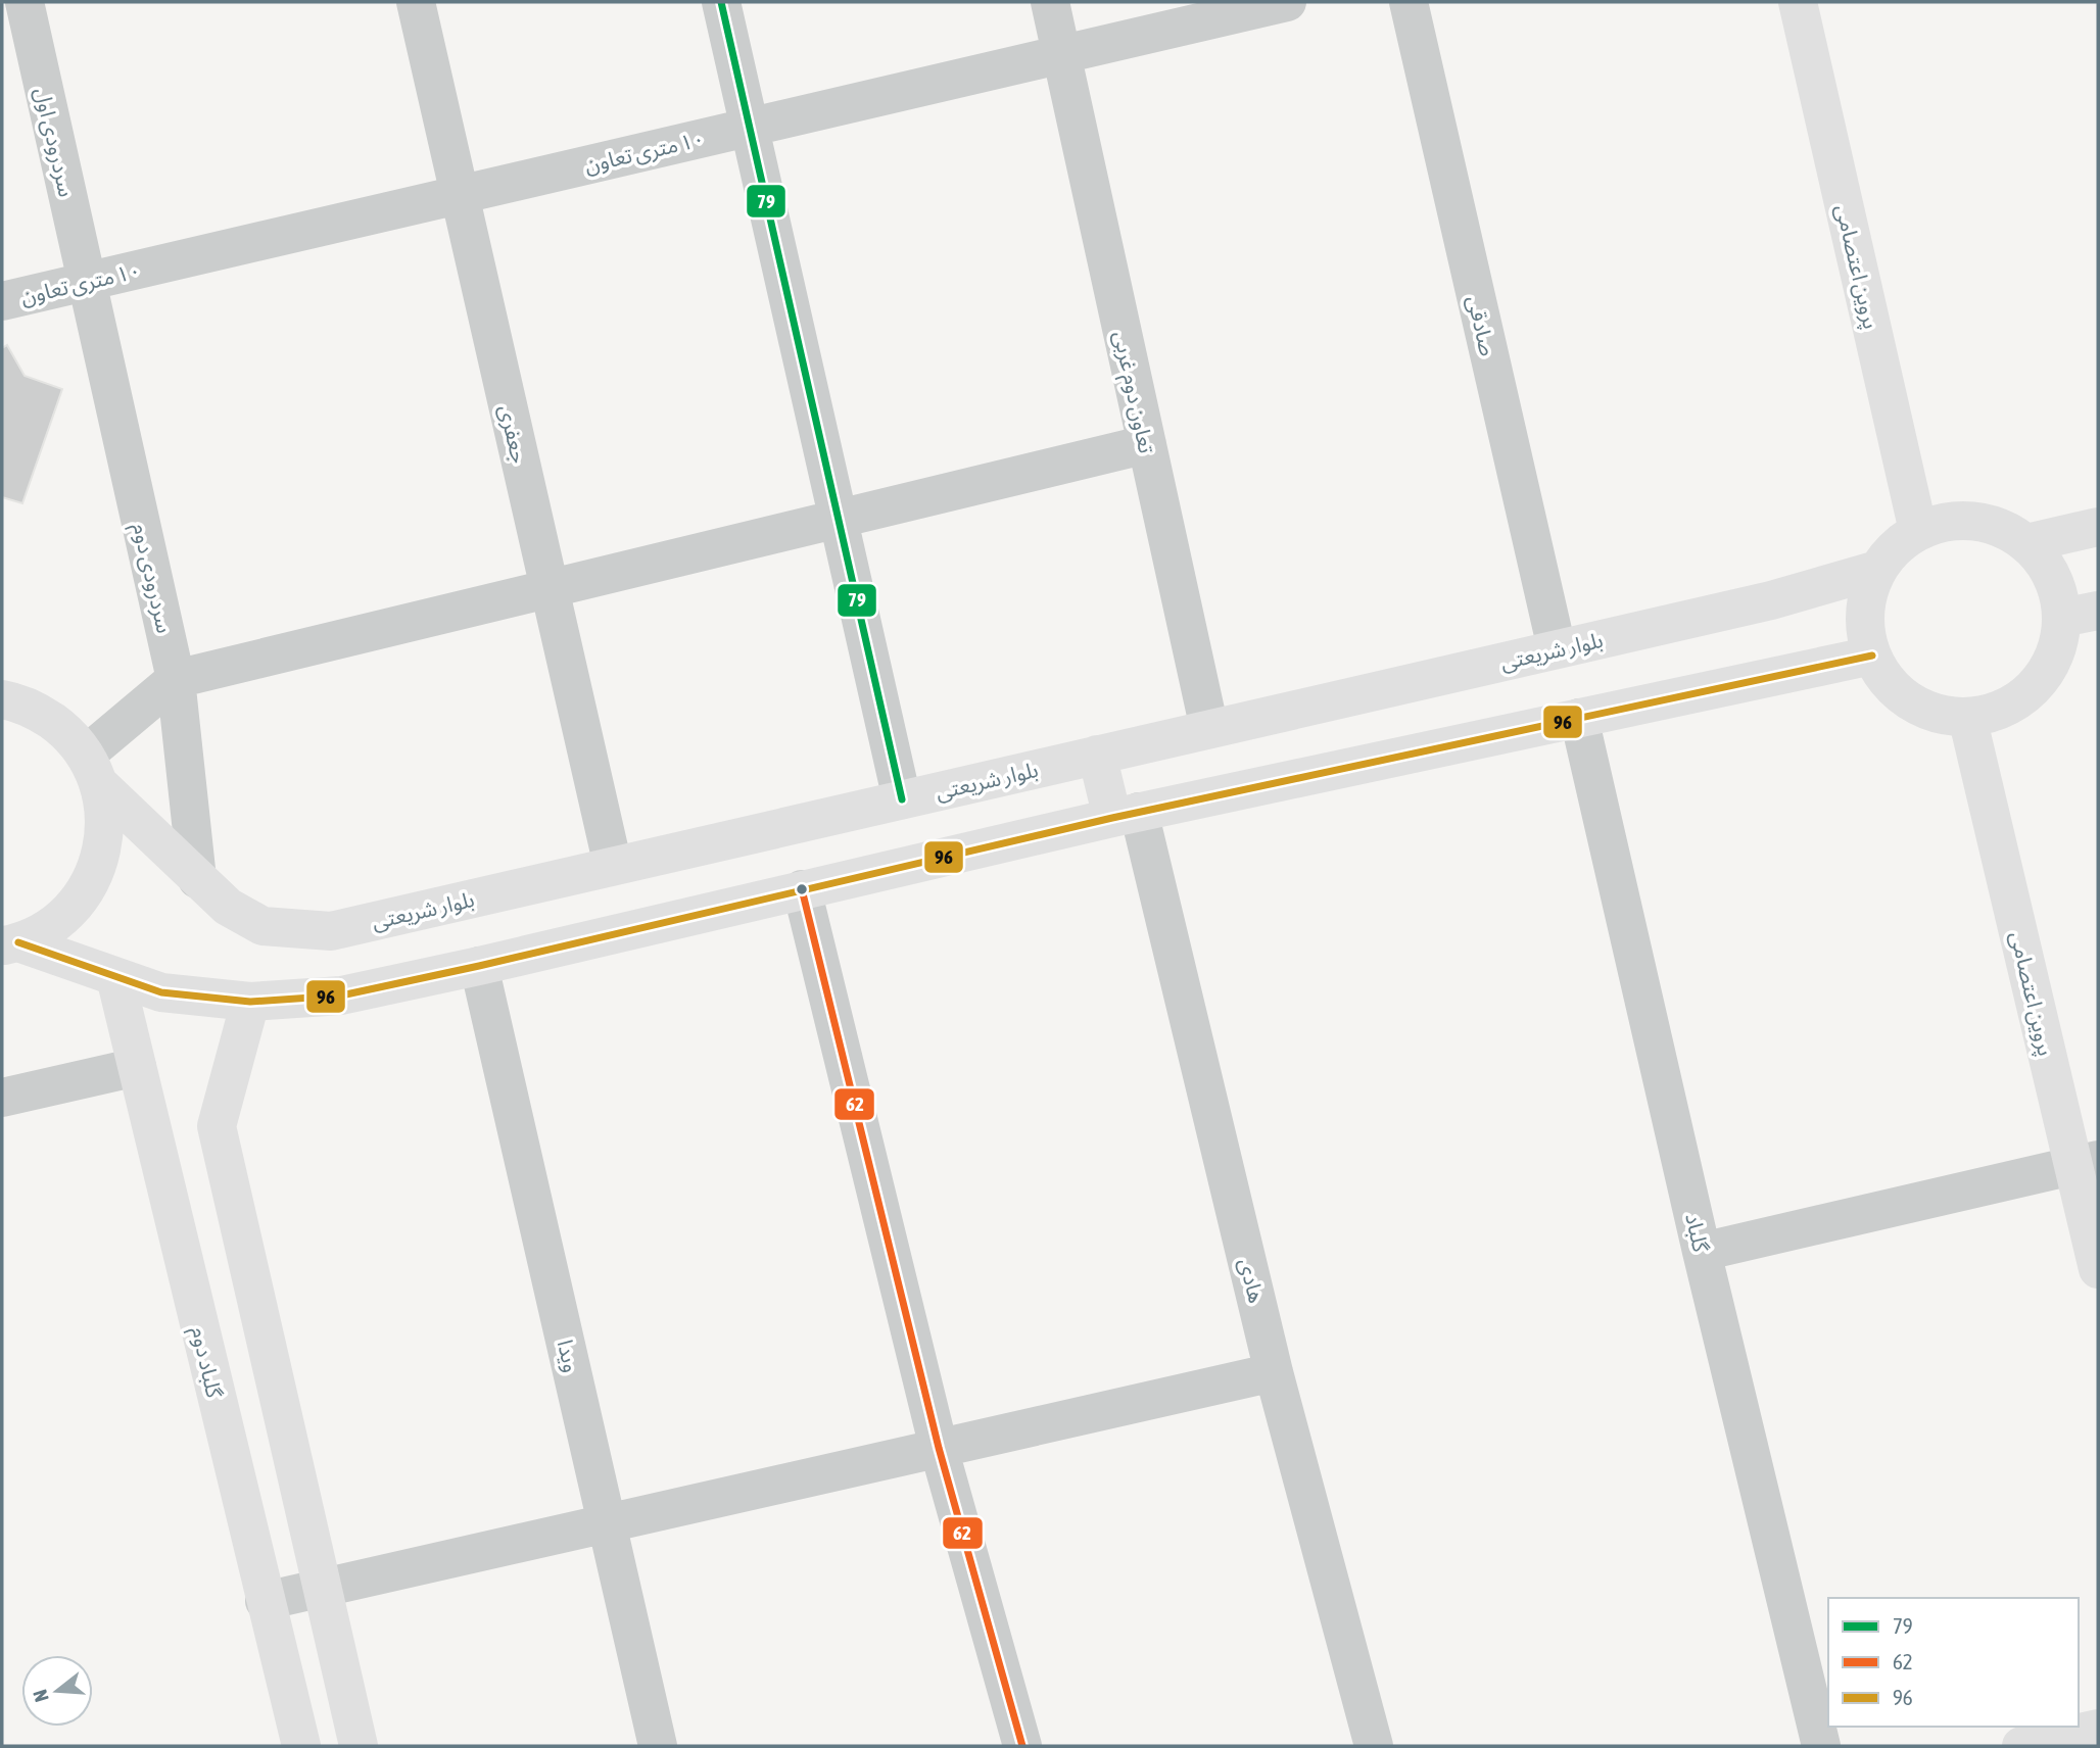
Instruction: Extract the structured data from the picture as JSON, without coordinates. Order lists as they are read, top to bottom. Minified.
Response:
{"streets":{"main road":["پروین اعتصامى","بلوار شریعتى","گلباد دوم"],"street":["سردرودی اول","١٠ متری تعاون","صادقی","تعاون دوم غربی","جعفری","سردرودی دوم","گلباد","هادی","ویدا"]},"crossings":[["سردرودی اول","١٠ متری تعاون"],["سردرودی اول","سردرودی دوم"],["١٠ متری تعاون","تعاون دوم غربی"],["١٠ متری تعاون","جعفری"],["١٠ متری تعاون","سردرودی دوم"],["پروین اعتصامى","بلوار شریعتى"],["صادقی","بلوار شریعتى"],["تعاون دوم غربی","بلوار شریعتى"],["جعفری","بلوار شریعتى"],["سردرودی دوم","بلوار شریعتى"]],"lines":["transit line 79","transit line 96","transit line 62"],"legend":["79","62","96"],"north":"left"}
